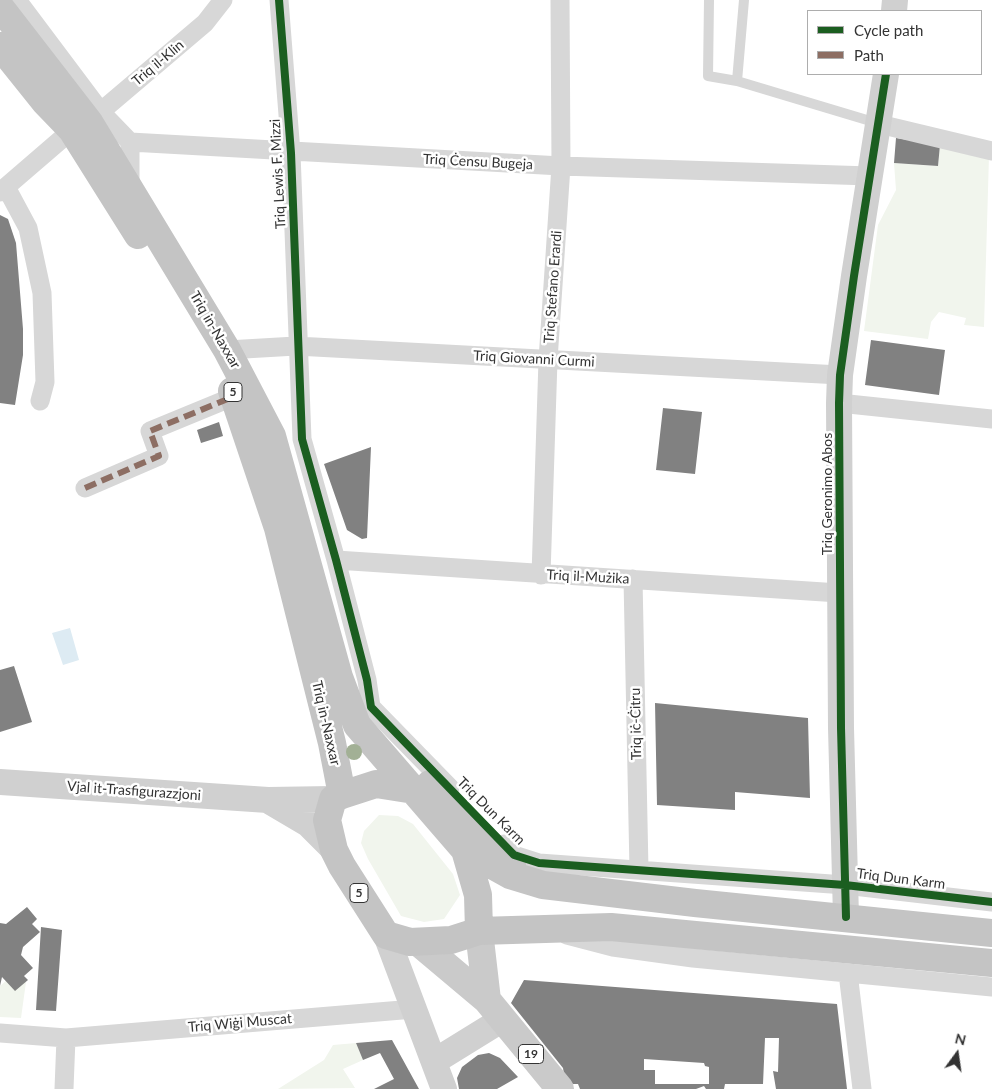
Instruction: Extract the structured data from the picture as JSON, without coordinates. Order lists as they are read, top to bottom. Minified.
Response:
{"streets":{"highway":["Triq in-Naxxar","5"],"main road":["19"],"street":["Triq il-Klin","Triq Ċensu Bugeja","Triq Lewis F. Mizzi","Triq Stefano Erardi","Triq Giovanni Curmi","Triq Geronimo Abos","Triq il-Mużika","Triq iċ-Ċitru","Vjal it-Trasfigurazzjoni","Triq Dun Karm","Triq Wiġi Muscat"]},"crossings":[["Triq il-Klin","Triq in-Naxxar"],["Triq Ċensu Bugeja","Triq Lewis F. Mizzi"],["Triq Ċensu Bugeja","Triq Stefano Erardi"],["Triq Ċensu Bugeja","Triq in-Naxxar"],["Triq Ċensu Bugeja","Triq Geronimo Abos"],["Triq Lewis F. Mizzi","Triq Giovanni Curmi"],["Triq Lewis F. Mizzi","Triq Dun Karm"],["Triq Stefano Erardi","Triq Giovanni Curmi"],["Triq Stefano Erardi","Triq il-Mużika"],["Triq in-Naxxar","Triq Giovanni Curmi"],["Triq in-Naxxar","Vjal it-Trasfigurazzjoni"],["Triq in-Naxxar","19"],["Triq Giovanni Curmi","Triq Geronimo Abos"],["Triq Giovanni Curmi","Triq Dun Karm"],["Triq Geronimo Abos","Triq il-Mużika"],["Triq Geronimo Abos","Triq Dun Karm"],["Triq il-Mużika","Triq iċ-Ċitru"],["Triq il-Mużika","Triq Dun Karm"],["Triq iċ-Ċitru","Triq Dun Karm"]],"legend":["Cycle path","Path"],"north":"top"}
